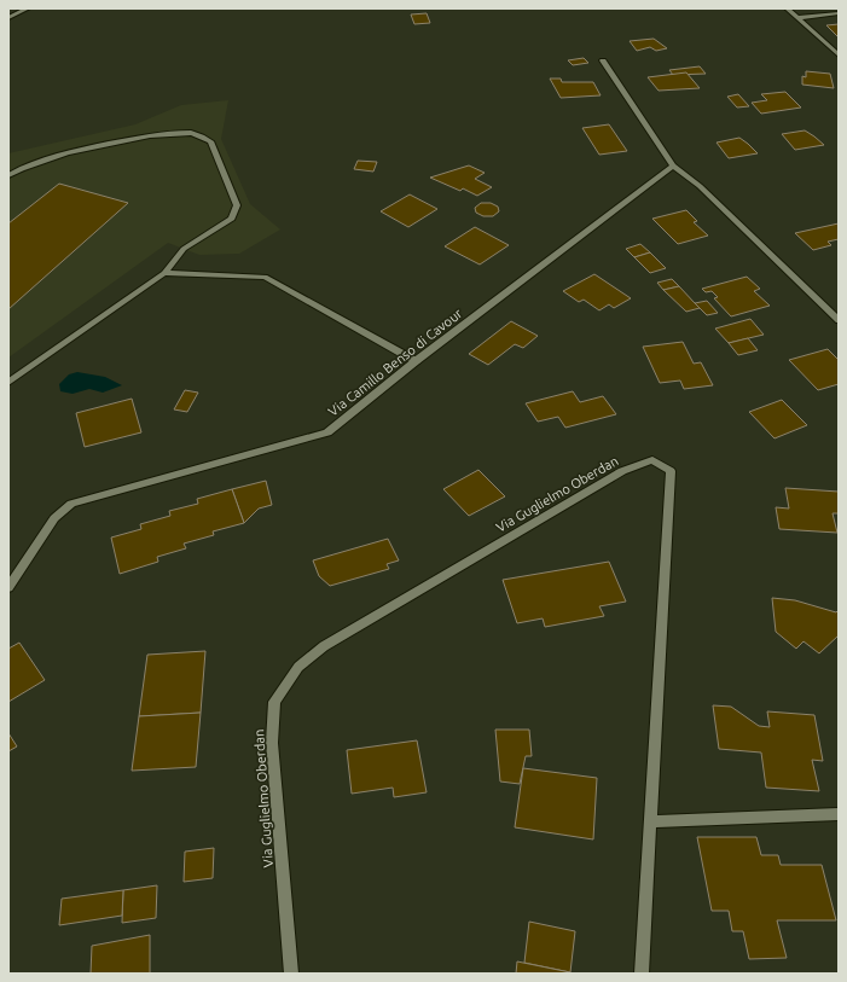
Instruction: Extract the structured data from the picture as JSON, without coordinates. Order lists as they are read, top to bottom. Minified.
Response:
{"streets":{"street":["Via Camillo Benso di Cavour","Via Guglielmo Oberdan"]}}
